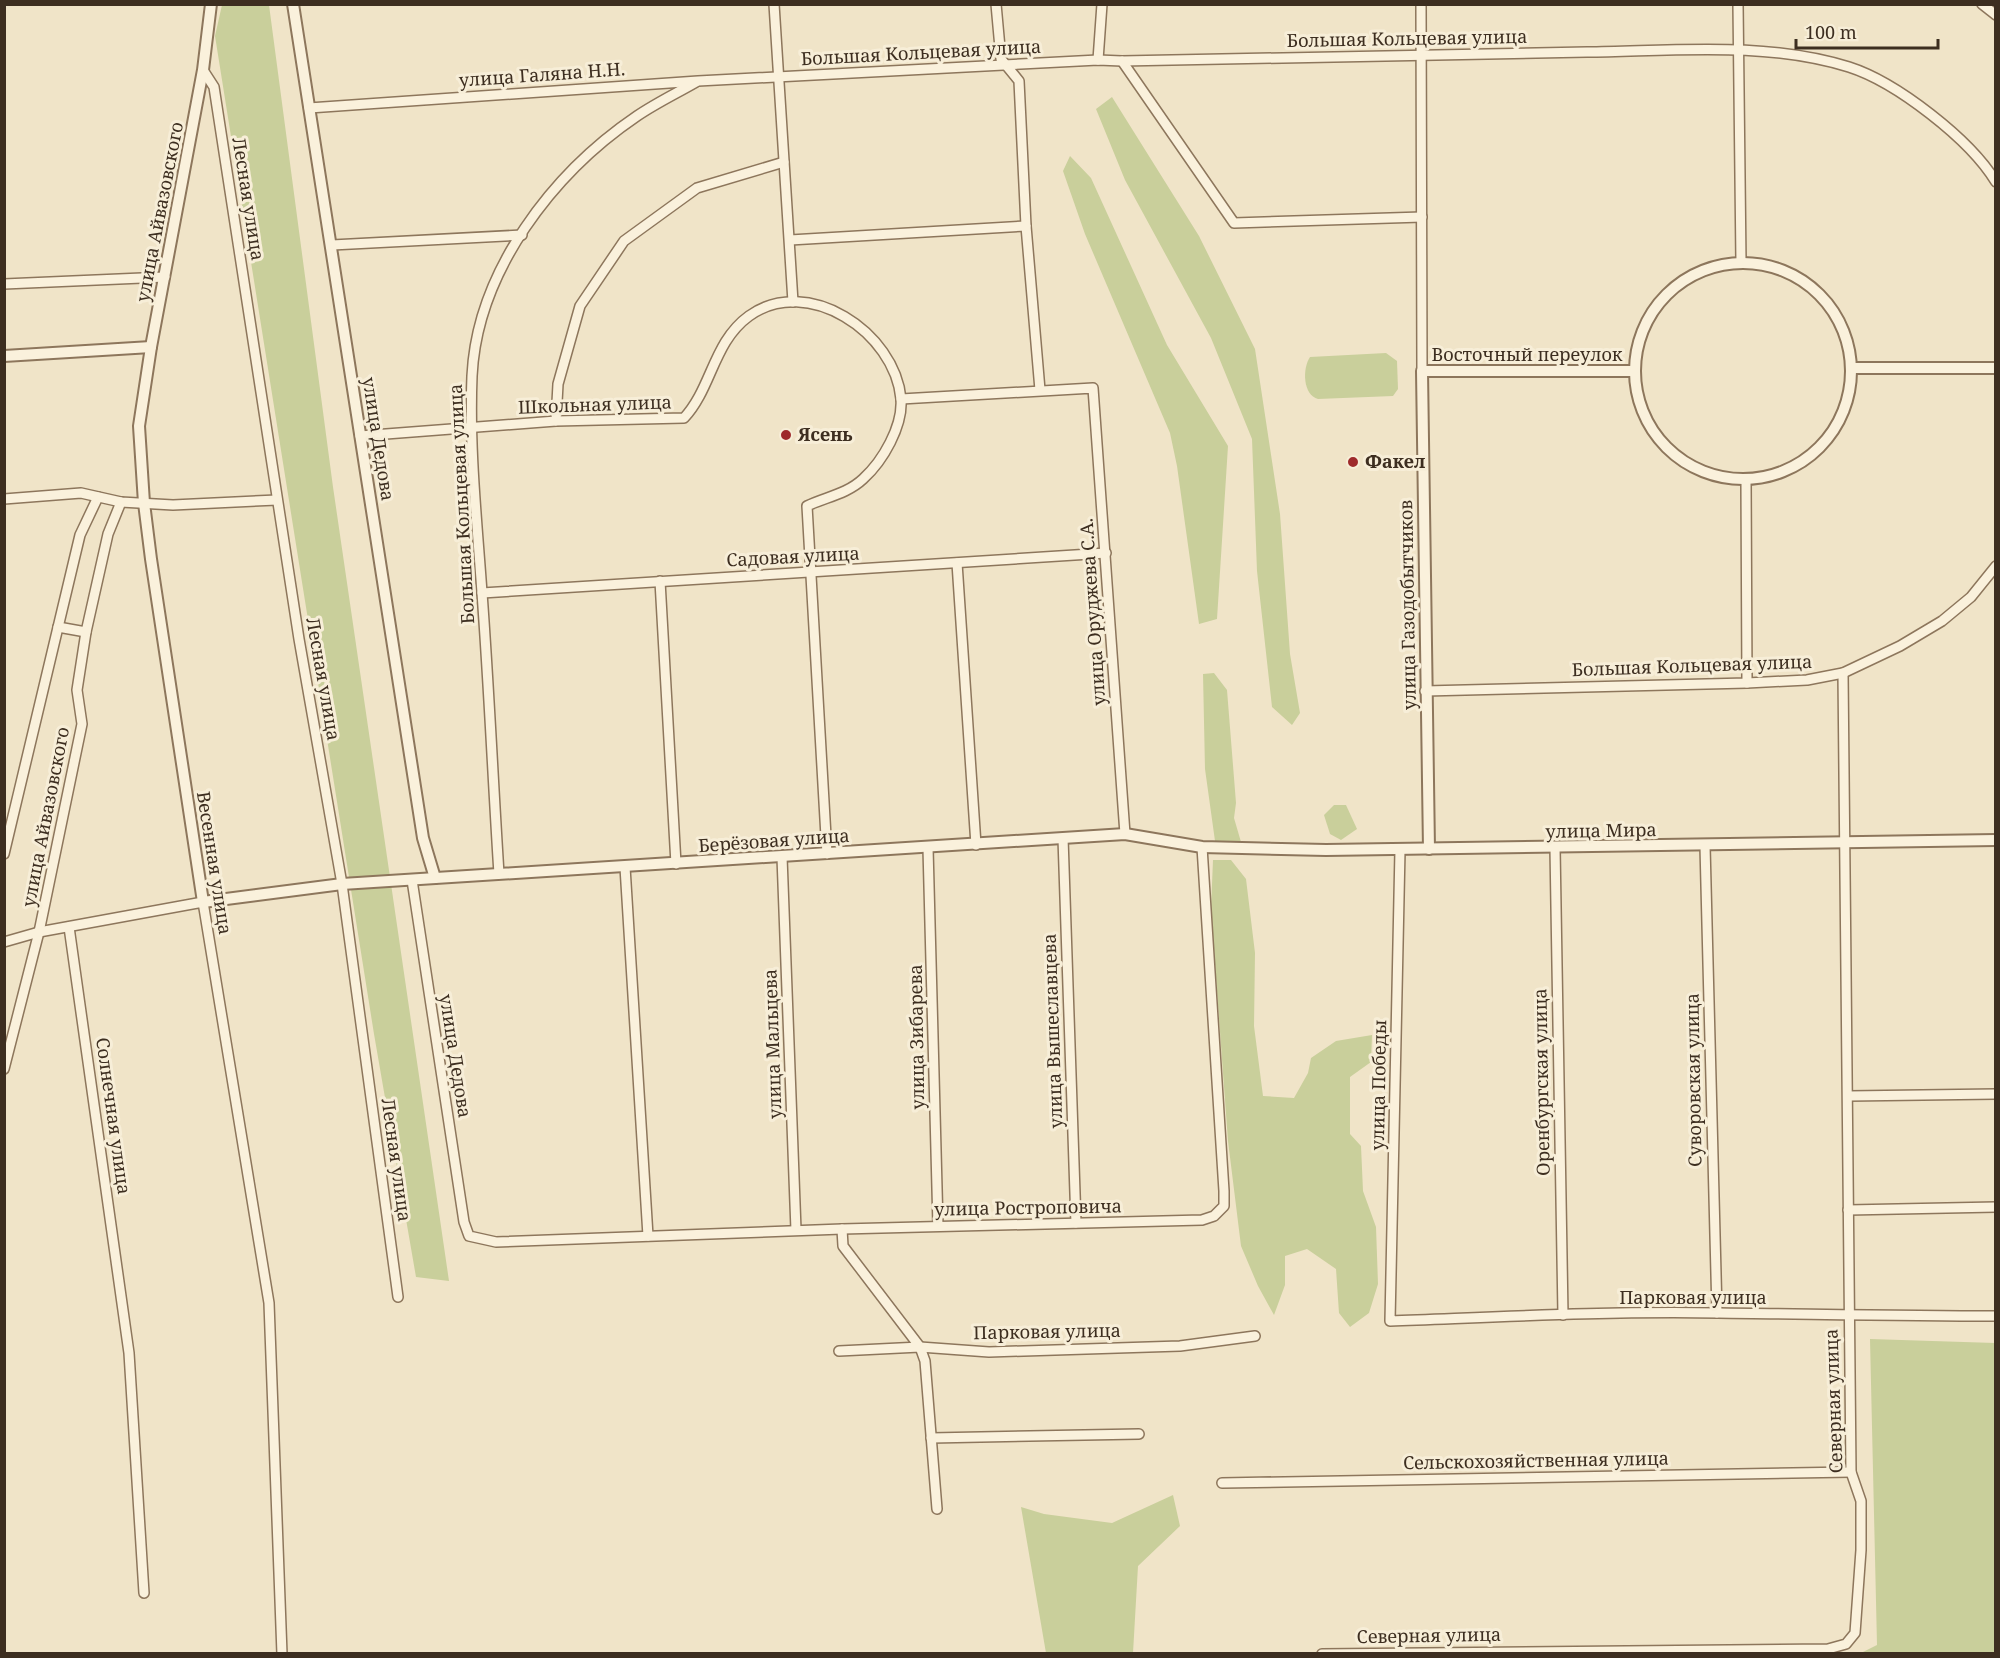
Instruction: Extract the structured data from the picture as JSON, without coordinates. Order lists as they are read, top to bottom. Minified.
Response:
{"streets":{"street":["Большая Кольцевая улица","улица Галяна Н.Н.","Лесная улица","улица Айвазовского","Восточный переулок","Школьная улица","улица Дедова","Садовая улица","улица Газодобытчиков","улица Оруджева С.А.","улица Мира","Берёзовая улица","Весенная улица","улица Вышеславцева","улица Зибарева","улица Мальцева","Суворовская улица","Оренбургская улица","улица Победы","Солнечная улица","улица Ростроповича","Парковая улица","Северная улица","Сельскохозяйственная улица"]},"crossings":[["Большая Кольцевая улица","улица Галяна Н.Н."],["Большая Кольцевая улица","Школьная улица"],["Большая Кольцевая улица","Садовая улица"],["Большая Кольцевая улица","улица Газодобытчиков"],["Большая Кольцевая улица","Берёзовая улица"],["Большая Кольцевая улица","Северная улица"],["улица Галяна Н.Н.","улица Дедова"],["Лесная улица","улица Айвазовского"],["Лесная улица","Берёзовая улица"],["улица Айвазовского","Весенная улица"],["Восточный переулок","улица Газодобытчиков"],["Школьная улица","улица Дедова"],["Школьная улица","Садовая улица"],["улица Дедова","Берёзовая улица"],["улица Дедова","улица Ростроповича"],["Садовая улица","улица Оруджева С.А."],["улица Газодобытчиков","улица Мира"],["улица Оруджева С.А.","Берёзовая улица"],["улица Мира","Берёзовая улица"],["улица Мира","Суворовская улица"],["улица Мира","Оренбургская улица"],["улица Мира","улица Победы"],["улица Мира","улица Ростроповича"],["улица Мира","Северная улица"],["Берёзовая улица","Весенная улица"],["Берёзовая улица","улица Вышеславцева"],["Берёзовая улица","улица Зибарева"],["Берёзовая улица","улица Мальцева"],["Берёзовая улица","улица Ростроповича"],["улица Вышеславцева","улица Ростроповича"],["улица Зибарева","улица Ростроповича"],["улица Мальцева","улица Ростроповича"],["Суворовская улица","Парковая улица"],["Оренбургская улица","Парковая улица"],["улица Победы","Парковая улица"],["Парковая улица","Северная улица"],["Северная улица","Сельскохозяйственная улица"]],"places":["Ясень","Факел"],"scale_bar":"100 m"}
